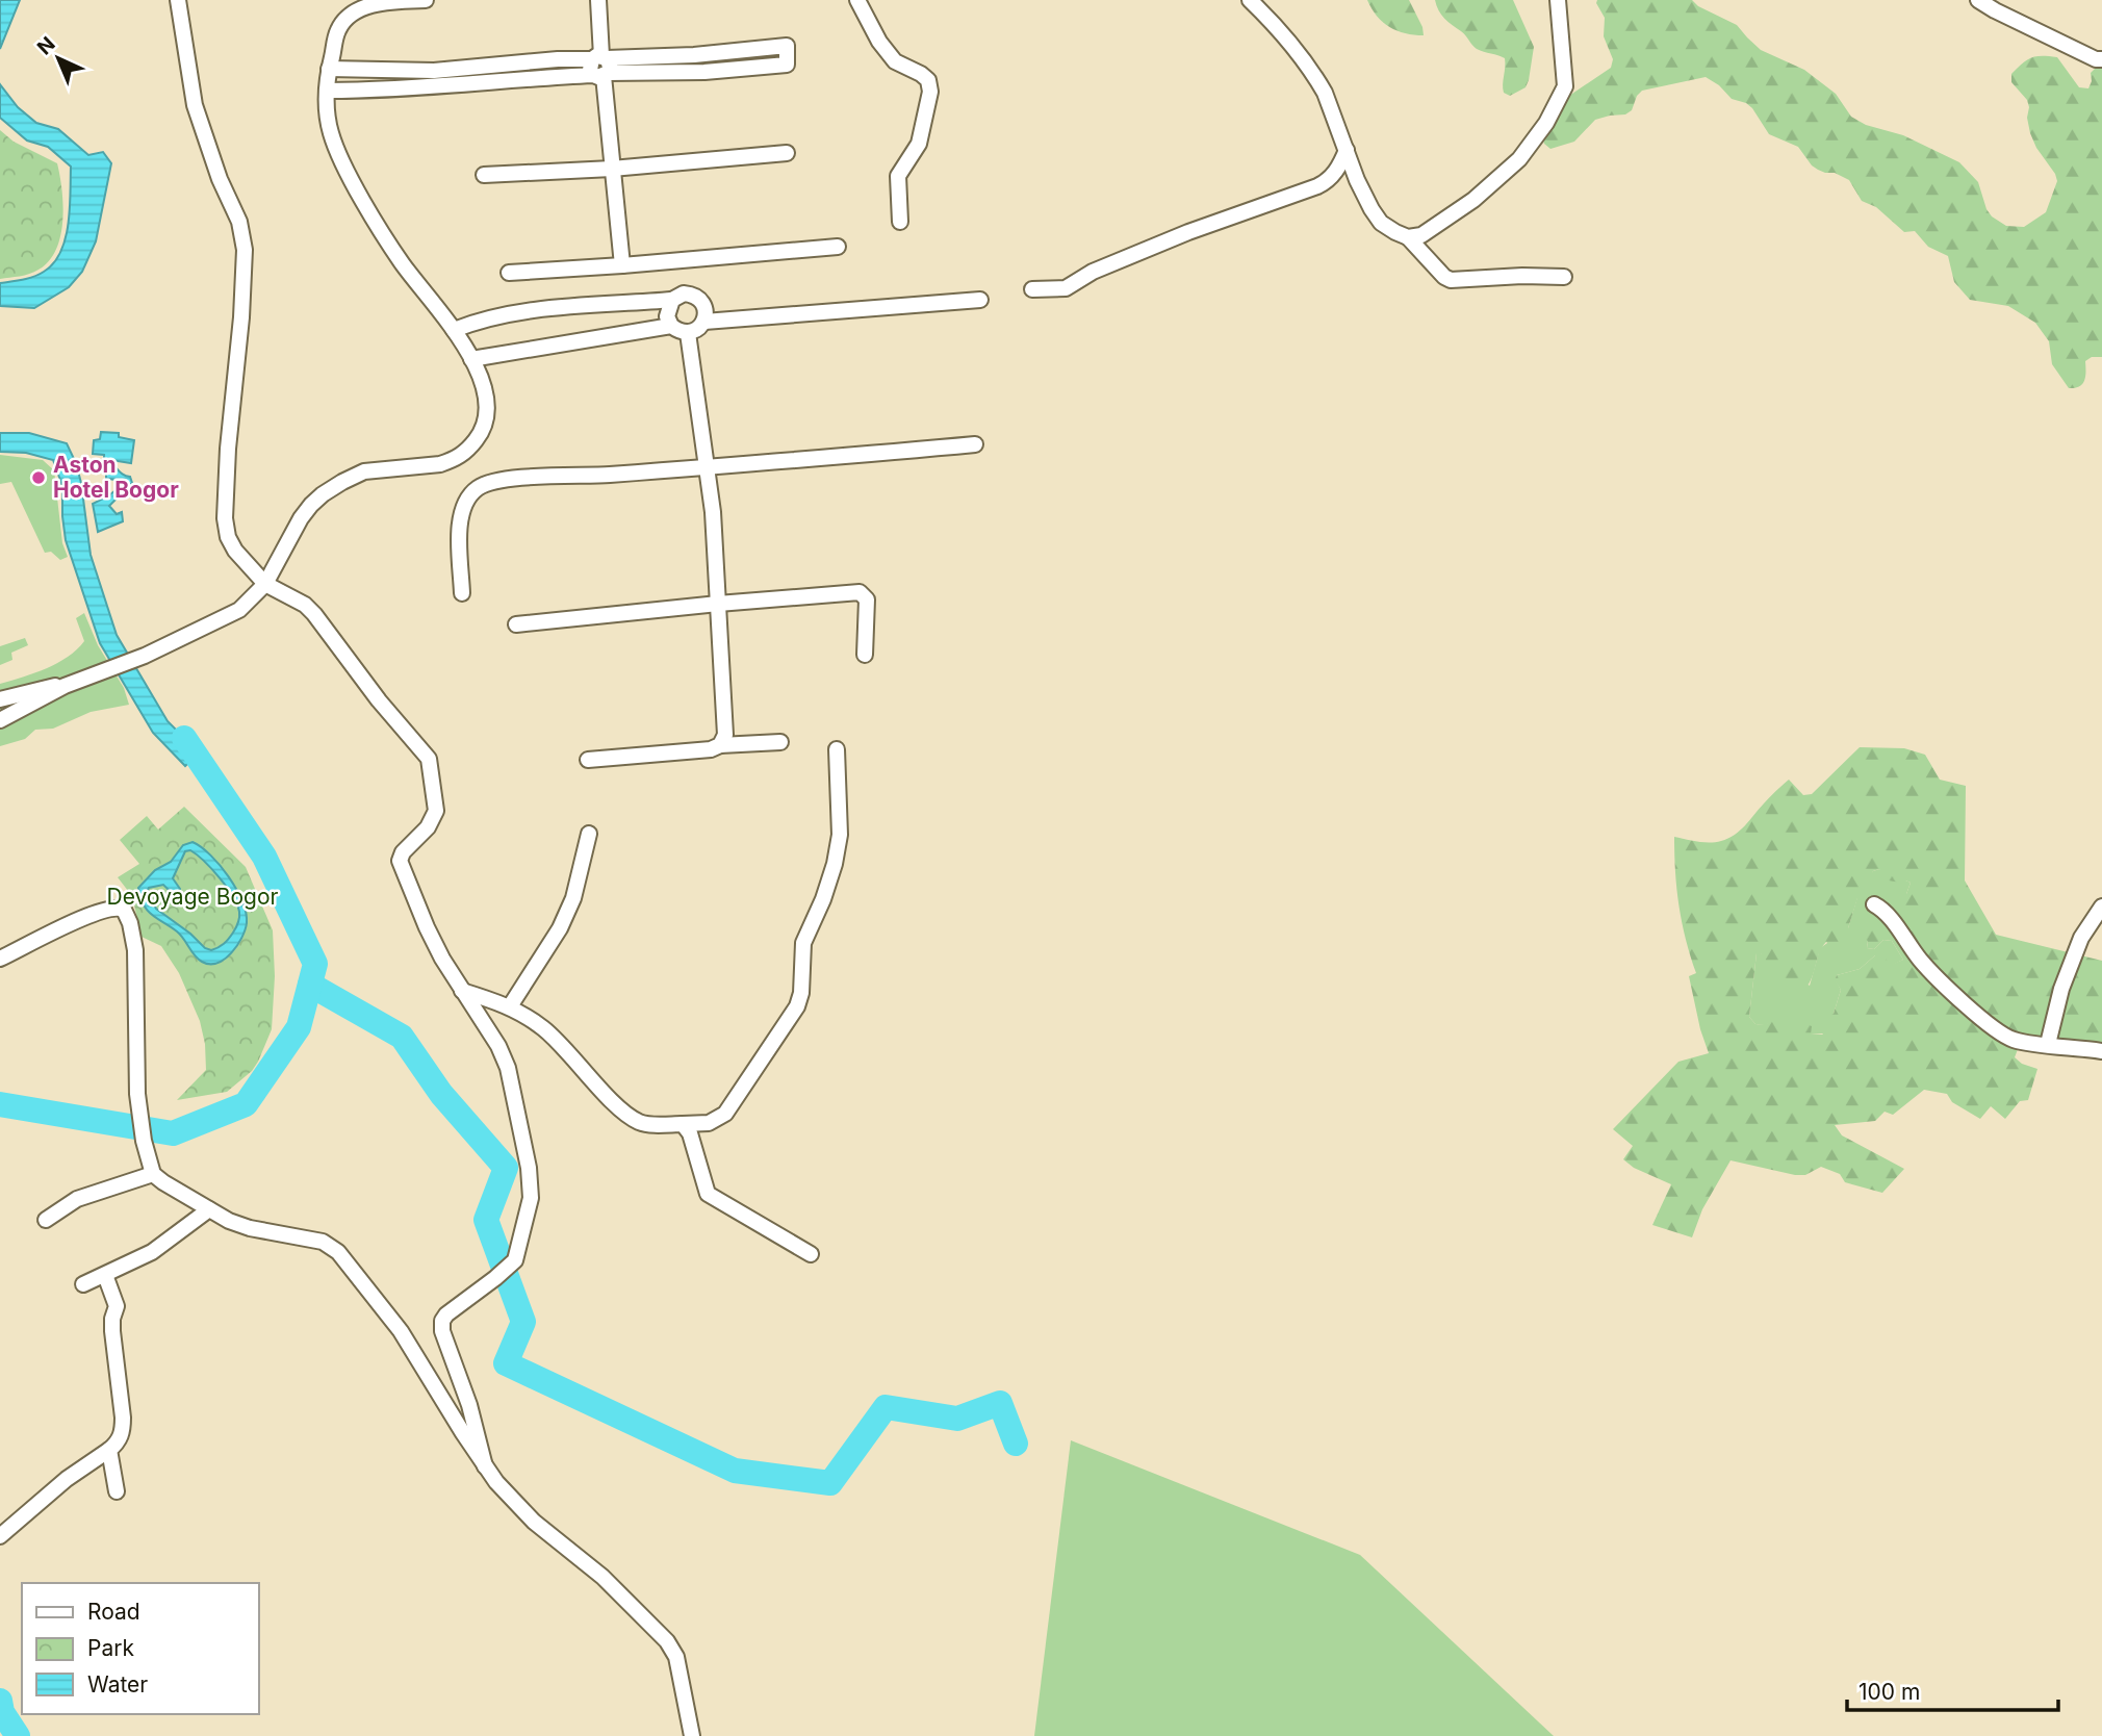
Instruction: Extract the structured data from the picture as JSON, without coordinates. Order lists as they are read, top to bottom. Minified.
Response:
{"parks":["Devoyage Bogor"],"places":["Aston Hotel Bogor"],"legend":["Road","Park","Water"],"scale_bar":"100 m","north":"top left"}
